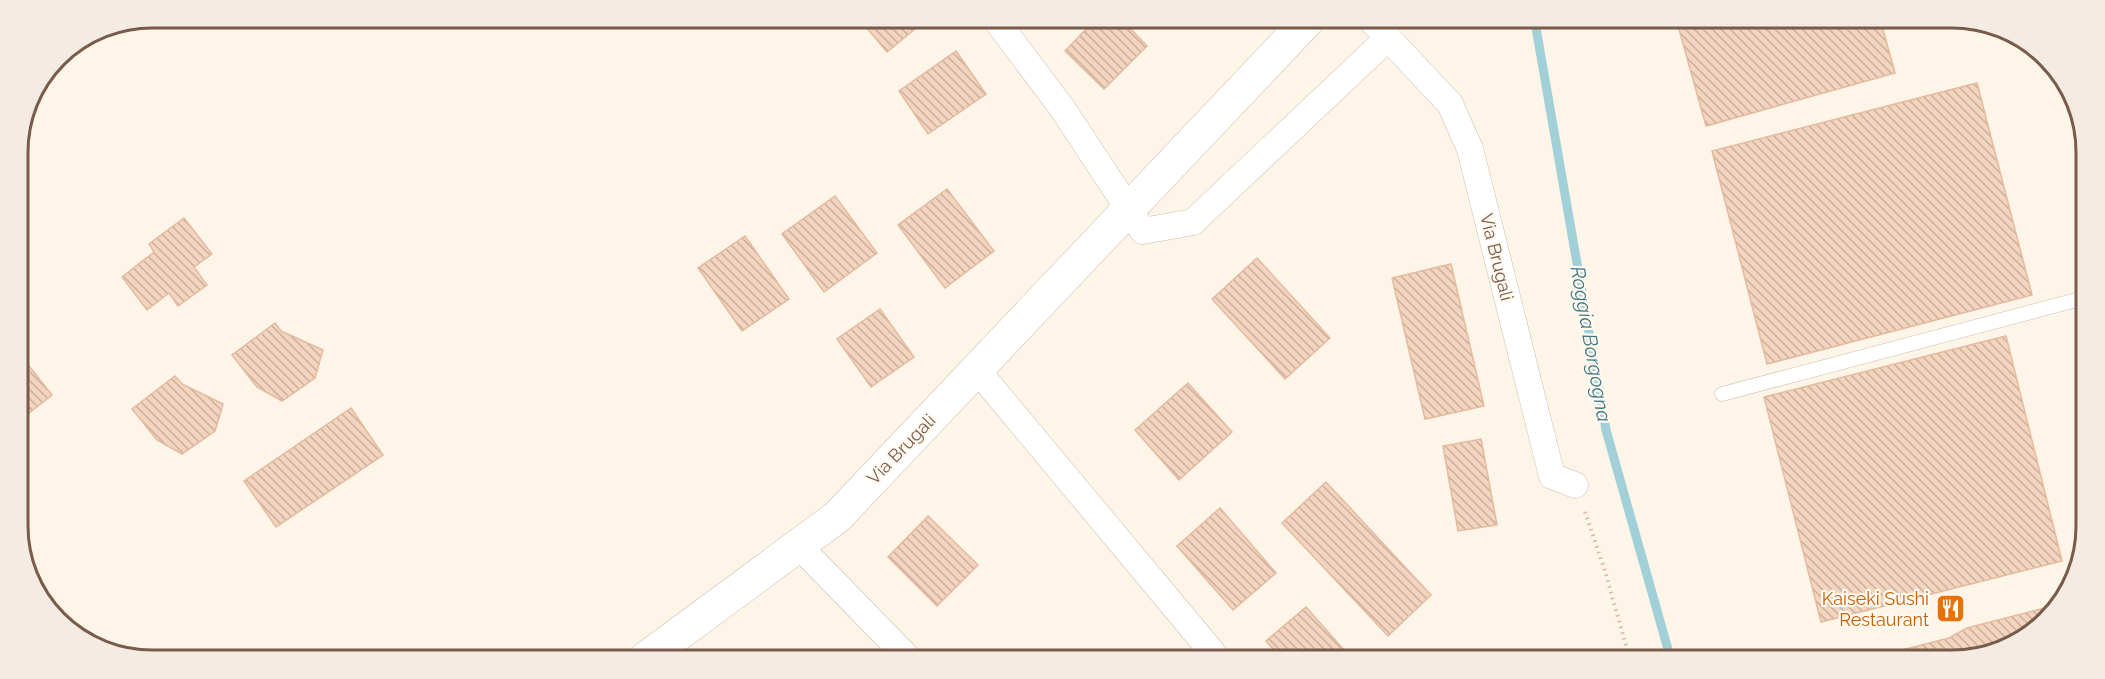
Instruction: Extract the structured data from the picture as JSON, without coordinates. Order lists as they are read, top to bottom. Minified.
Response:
{"streets":{"street":["Via Brugali"]},"water":["Roggia Borgogna"],"places":{"restaurant":["Kaiseki Sushi Restaurant"]}}
